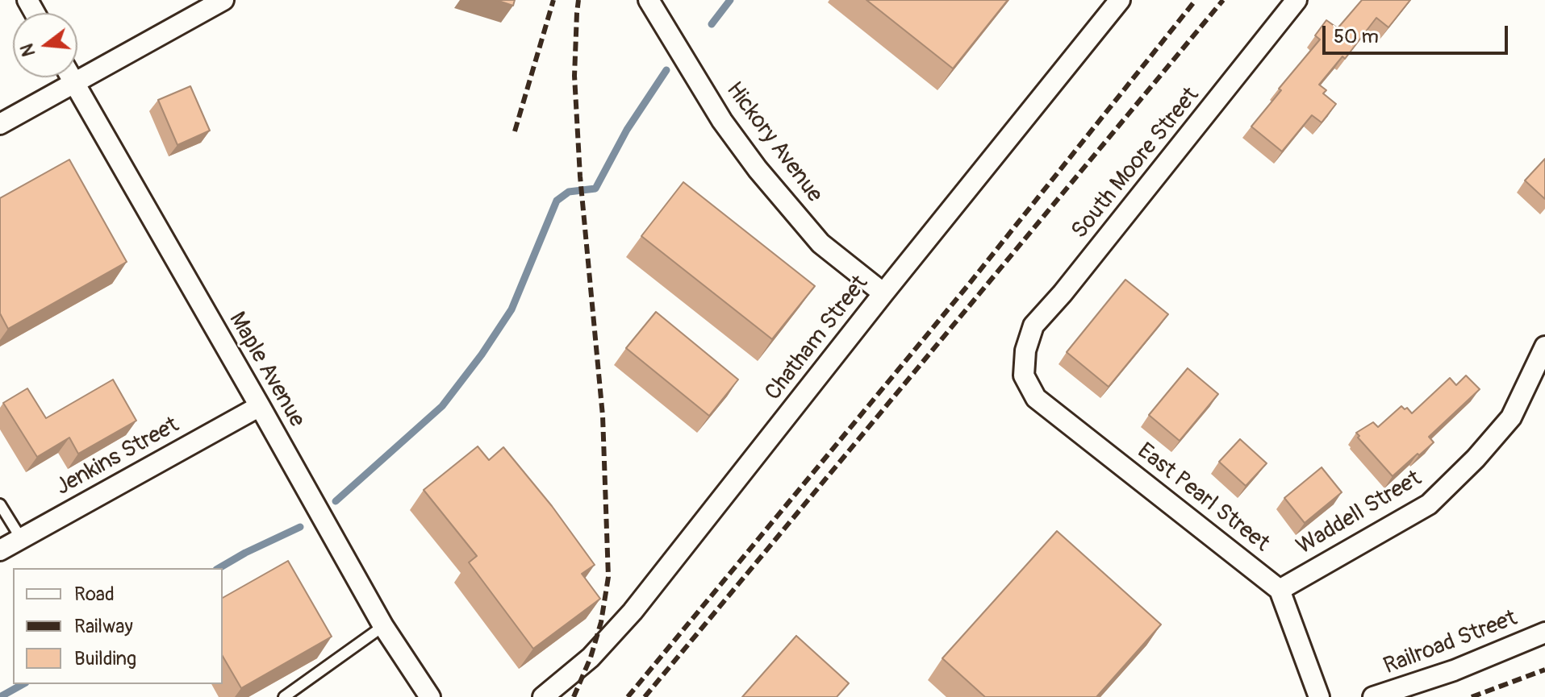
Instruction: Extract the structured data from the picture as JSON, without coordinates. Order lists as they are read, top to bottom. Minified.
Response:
{"streets":{"street":["Hickory Avenue","South Moore Street","Chatham Street","Maple Avenue","Jenkins Street","East Pearl Street","Waddell Street","Railroad Street"]},"crossings":[["Hickory Avenue","Chatham Street"],["South Moore Street","East Pearl Street"],["Maple Avenue","Jenkins Street"],["East Pearl Street","Waddell Street"]],"legend":["Road","Railway","Building"],"scale_bar":"50 m","north":"left"}
